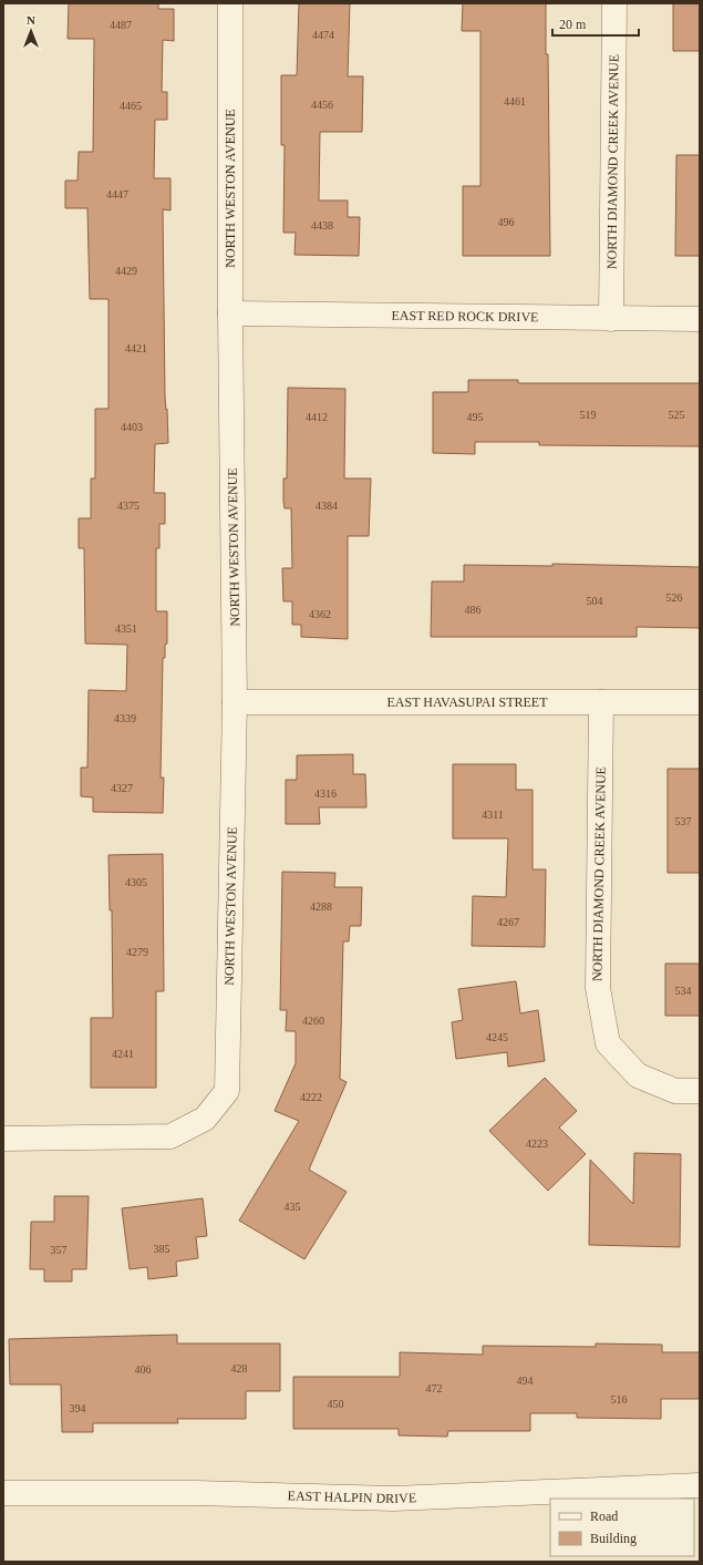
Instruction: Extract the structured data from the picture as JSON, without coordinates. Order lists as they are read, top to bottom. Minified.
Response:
{"streets":{"street":["NORTH DIAMOND CREEK AVENUE","NORTH WESTON AVENUE","EAST RED ROCK DRIVE","EAST HAVASUPAI STREET","EAST HALPIN DRIVE"]},"crossings":[["NORTH DIAMOND CREEK AVENUE","EAST RED ROCK DRIVE"],["NORTH DIAMOND CREEK AVENUE","EAST HAVASUPAI STREET"],["NORTH WESTON AVENUE","EAST RED ROCK DRIVE"],["NORTH WESTON AVENUE","EAST HAVASUPAI STREET"]],"house_numbers":["4487","4474","4461","4456","4465","4447","496","4438","4429","4421","519","525","4412","495","4403","4375","4384","526","504","486","4362","4351","4339","4327","4316","4311","537","4305","4288","4267","4279","534","4260","4245","4241","4222","4223","435","385","357","428","406","494","472","516","450","394"],"legend":["Road","Building"],"scale_bar":"20 m","north":"top"}
